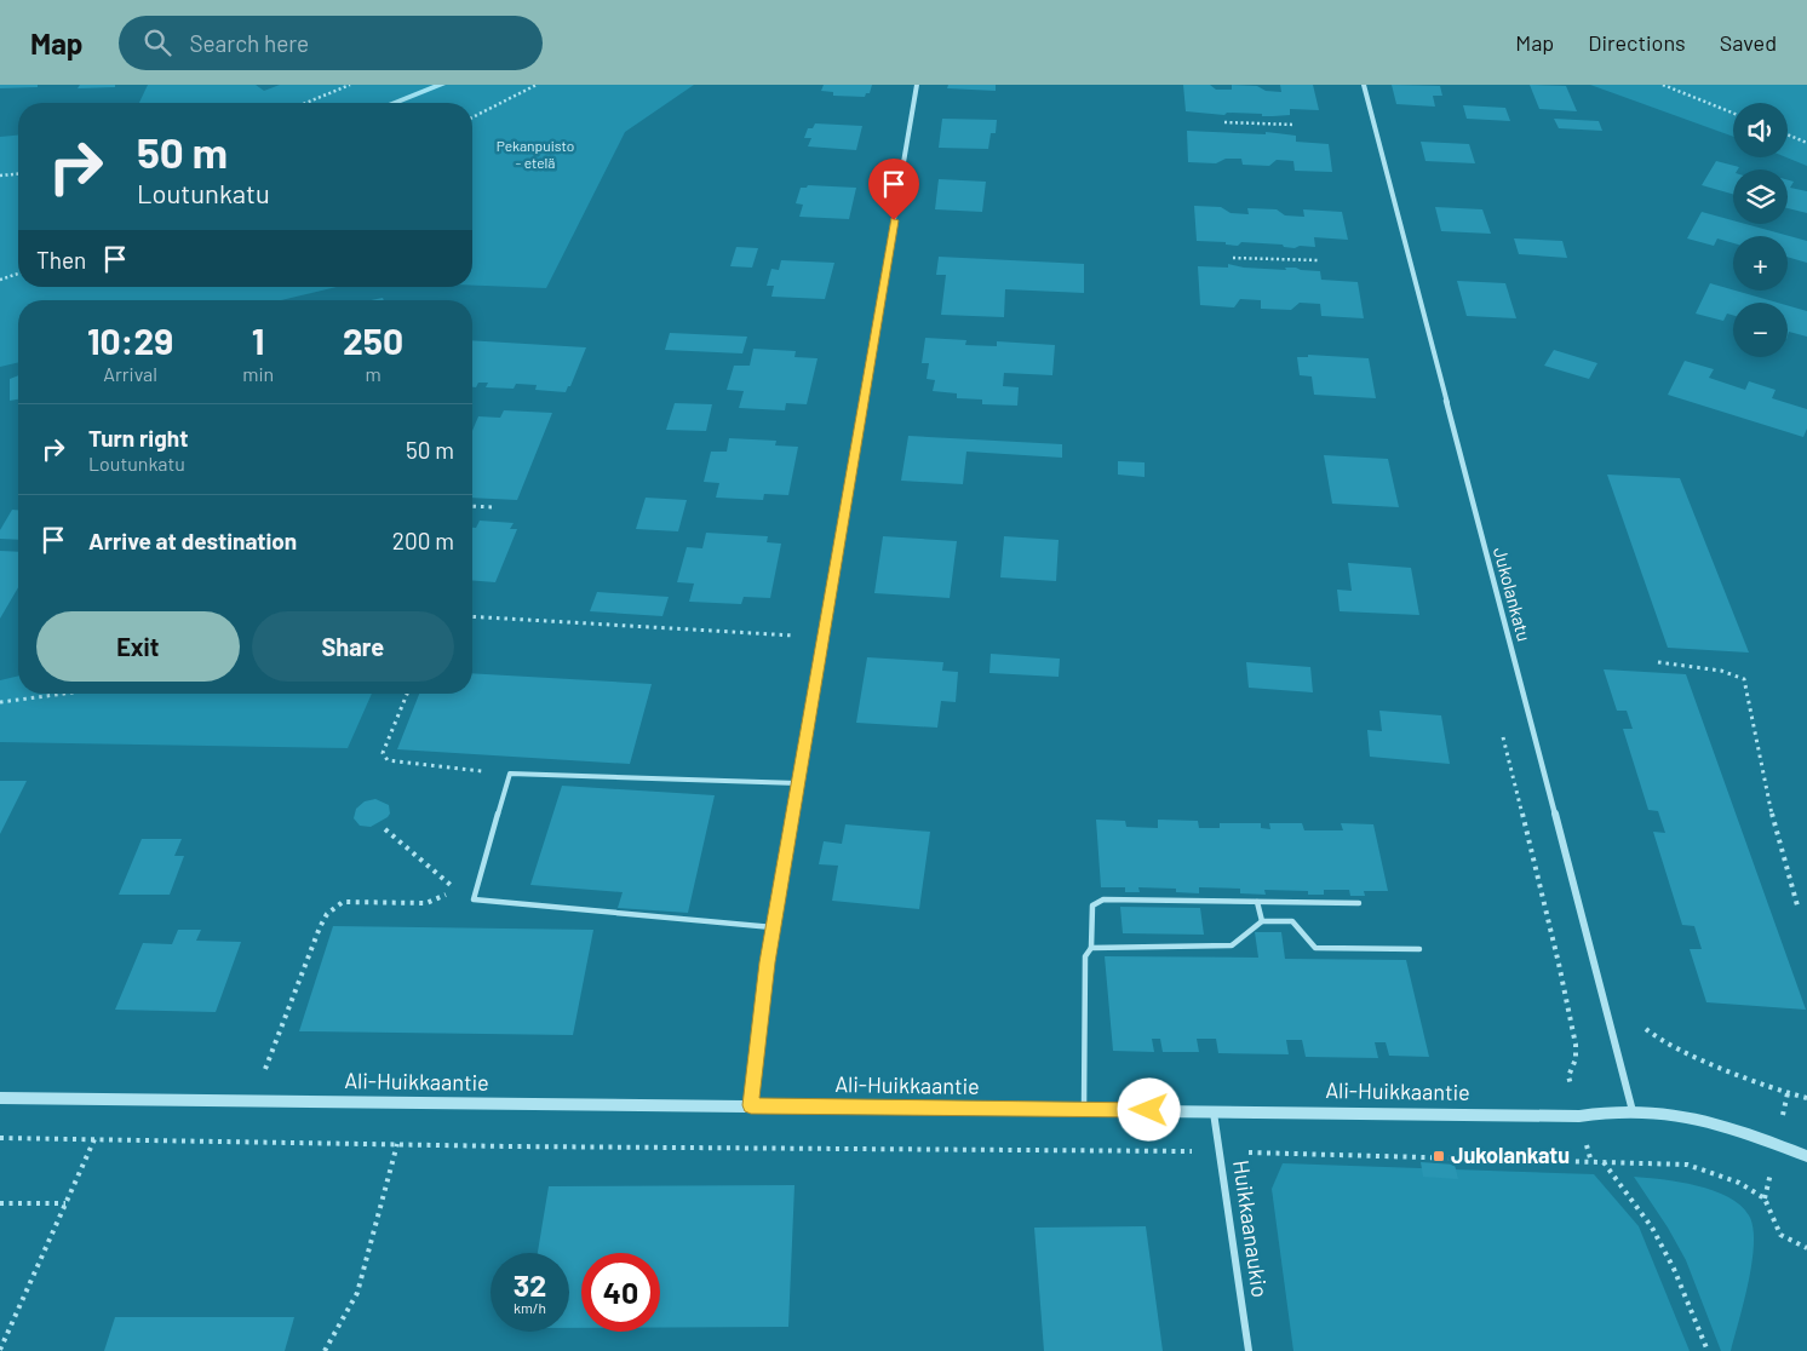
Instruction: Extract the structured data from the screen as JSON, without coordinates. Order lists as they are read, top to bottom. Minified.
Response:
{"streets":{"street":["Jukolankatu","Ali-Huikkaantie","Huikkaanaukio"]},"crossings":[["Jukolankatu","Ali-Huikkaantie"],["Ali-Huikkaantie","Huikkaanaukio"]],"parks":["Pekanpuisto - etelä"],"places":{"transit":["Jukolankatu"]},"page":{"header":"Map","search":"Search here","nav":["Map","Directions","Saved"],"map_buttons":["+","−"],"turn":["50 m","Loutunkatu"],"then":"Then","eta":["10:29","Arrival","1","min","250","m"],"list":[{"name":"Turn right","note":"Loutunkatu","value":"50 m"},{"name":"Arrive at destination","value":"200 m"}],"buttons":["Exit","Share"],"speed":"32 km/h","limit":"40"}}
